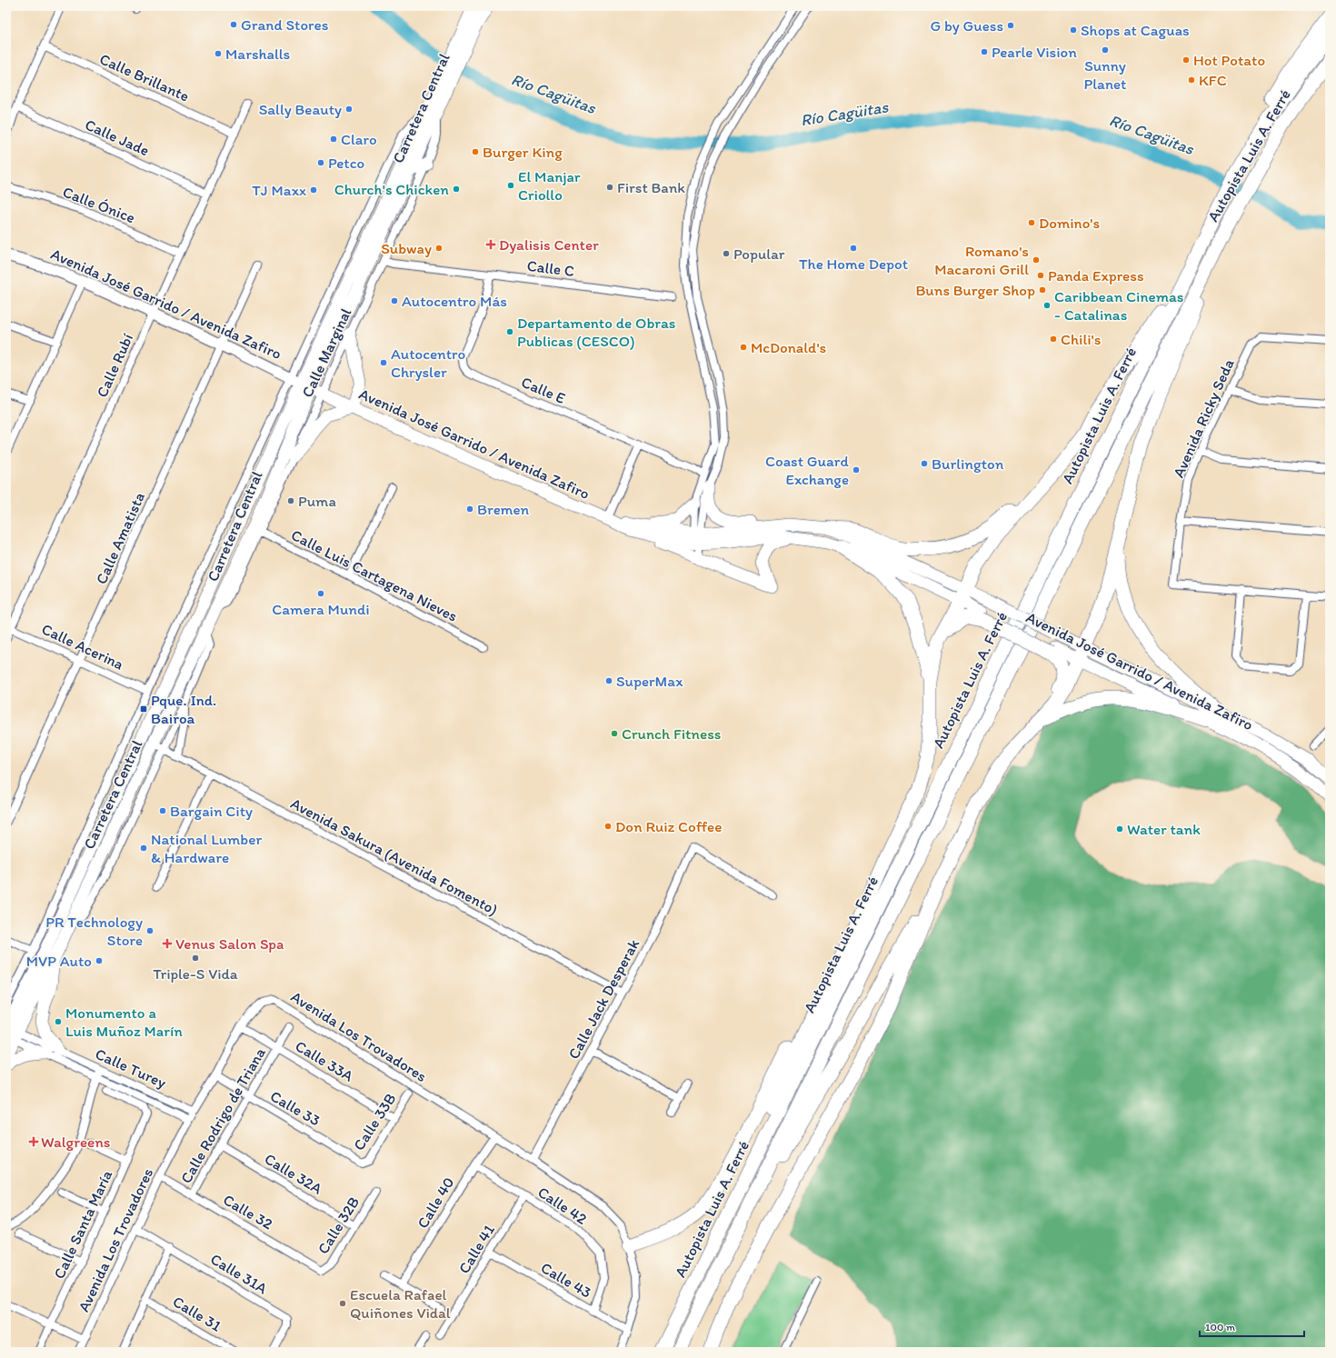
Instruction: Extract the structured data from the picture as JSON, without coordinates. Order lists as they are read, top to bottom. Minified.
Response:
{"streets":{"highway":["Autopista Luis A. Ferré"],"main road":["Carretera Central","Avenida José Garrido / Avenida Zafiro"],"street":["Calle Brillante","Calle Jade","Calle Ónice","Calle C","Calle Marginal","Calle Rubí","Calle E","Avenida Ricky Seda","Calle Amatista","Calle Luis Cartagena Nieves","Calle Acerina","Avenida Sakura (Avenida Fomento)","Calle Jack Desperak","Avenida Los Trovadores","Calle 33A","Calle Turey","Calle 33","Calle Rodrigo de Triana","Calle 33B","Calle 32A","Calle 40","Calle 42","Calle 32","Calle Santa María","Calle 32B","Calle 41","Calle 31A","Calle 43","Calle 31"]},"crossings":[["Calle Brillante","Calle Rubí"],["Carretera Central","Avenida José Garrido / Avenida Zafiro"],["Carretera Central","Calle Marginal"],["Carretera Central","Calle Luis Cartagena Nieves"],["Carretera Central","Avenida Sakura (Avenida Fomento)"],["Carretera Central","Calle Turey"],["Calle Jade","Calle Rubí"],["Calle Ónice","Calle Rubí"],["Calle C","Calle Marginal"],["Calle C","Calle E"],["Avenida José Garrido / Avenida Zafiro","Calle Marginal"],["Avenida José Garrido / Avenida Zafiro","Calle Rubí"],["Avenida José Garrido / Avenida Zafiro","Calle Amatista"],["Calle Marginal","Calle Luis Cartagena Nieves"],["Calle Rubí","Calle Acerina"],["Calle Amatista","Calle Acerina"],["Avenida Sakura (Avenida Fomento)","Calle Jack Desperak"],["Calle Jack Desperak","Avenida Los Trovadores"],["Avenida Los Trovadores","Calle 33A"],["Avenida Los Trovadores","Calle Turey"],["Avenida Los Trovadores","Calle 33"],["Avenida Los Trovadores","Calle 40"],["Avenida Los Trovadores","Calle 32"],["Avenida Los Trovadores","Calle 43"],["Calle 33A","Calle Rodrigo de Triana"],["Calle 33A","Calle 33B"],["Calle 33","Calle Rodrigo de Triana"],["Calle 33","Calle 33B"],["Calle Rodrigo de Triana","Calle 32A"],["Calle Rodrigo de Triana","Calle 32"],["Calle 32A","Calle 32B"],["Calle 40","Calle 42"],["Calle 42","Calle 41"],["Calle 42","Calle 43"],["Calle 32","Calle 32B"],["Calle 41","Calle 43"]],"water":["Río Cagüitas"],"places":{"other":["Grand Stores","G by Guess","Shops at Caguas","Sunny Planet","Pearle Vision","Marshalls","Hot Potato","KFC","Sally Beauty","Claro","Burger King","Petco","El Manjar Criollo","First Bank","Church's Chicken","TJ Maxx","Domino's","Subway","The Home Depot","Popular","Romano's Macaroni Grill","Panda Express","Buns Burger Shop","Autocentro Más","Caribbean Cinemas - Catalinas","Departamento de Obras Publicas (CESCO)","Chili's","McDonald's","Autocentro Chrysler","Burlington","Coast Guard Exchange","Puma","Bremen","Camera Mundi","SuperMax","Crunch Fitness","Bargain City","Don Ruiz Coffee","Water tank","National Lumber & Hardware","PR Technology Store","Triple-S Vida","MVP Auto","Monumento a Luis Muñoz Marín","Escuela Rafael Quiñones Vidal"],"health":["Dyalisis Center","Venus Salon Spa","Walgreens"],"transit":["Pque. Ind. Bairoa"]},"scale_bar":"100 m"}
